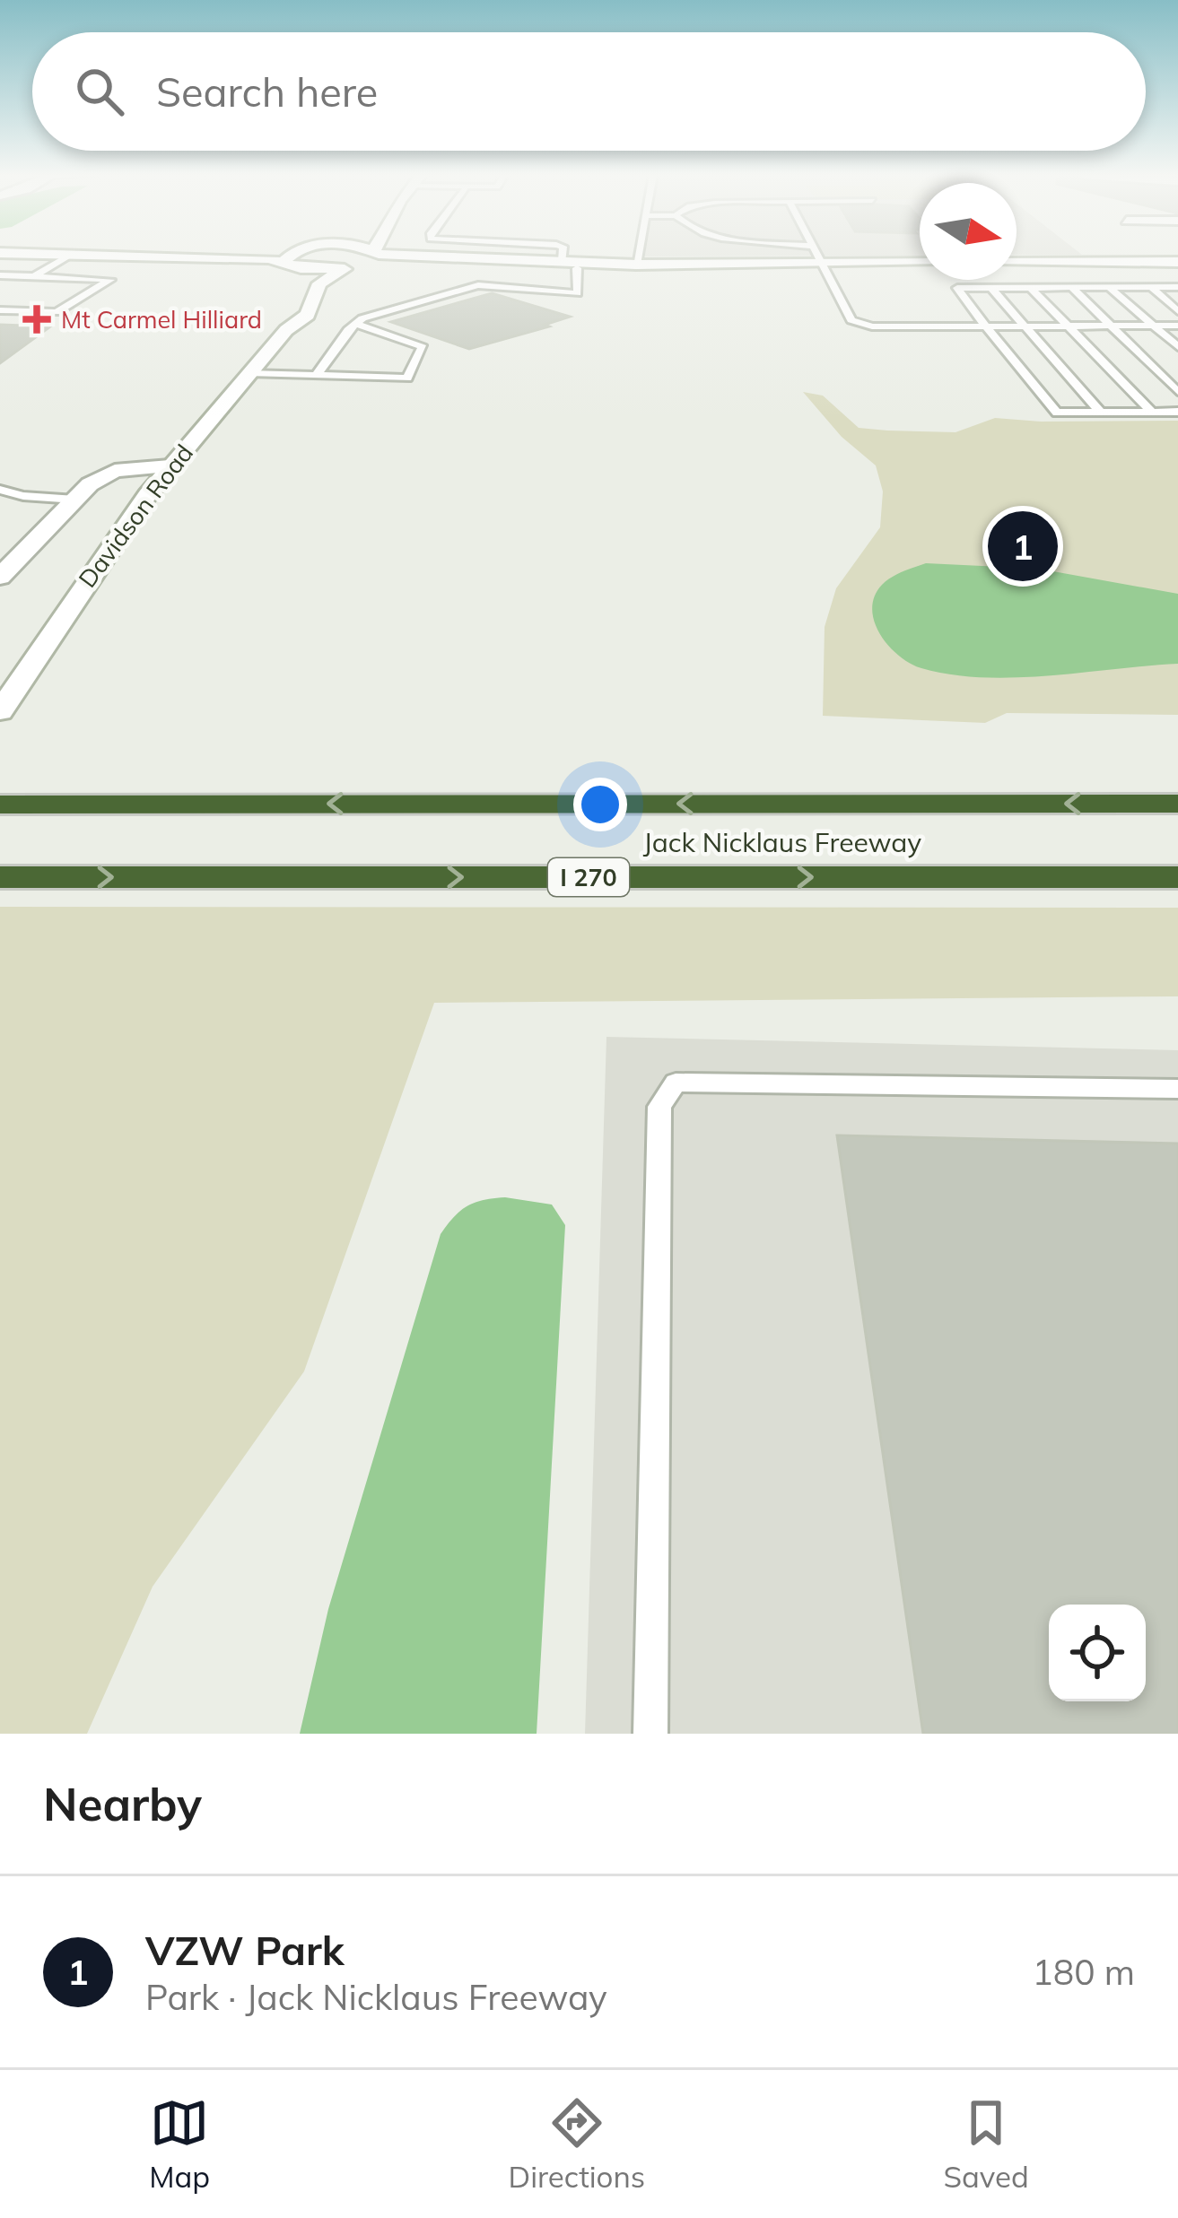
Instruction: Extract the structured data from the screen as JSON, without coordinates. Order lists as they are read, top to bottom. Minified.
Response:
{"streets":{"highway":["Jack Nicklaus Freeway","I 270"],"main road":["Davidson Road"]},"places":{"health":["Mt Carmel Hilliard"]},"north":"right","page":{"search":"Search here","pins":"1","heading":"Nearby","list":[{"mark":"1","name":"VZW Park","note":"Park · Jack Nicklaus Freeway","value":"180 m"}],"nav":["Map","Directions","Saved"]}}
